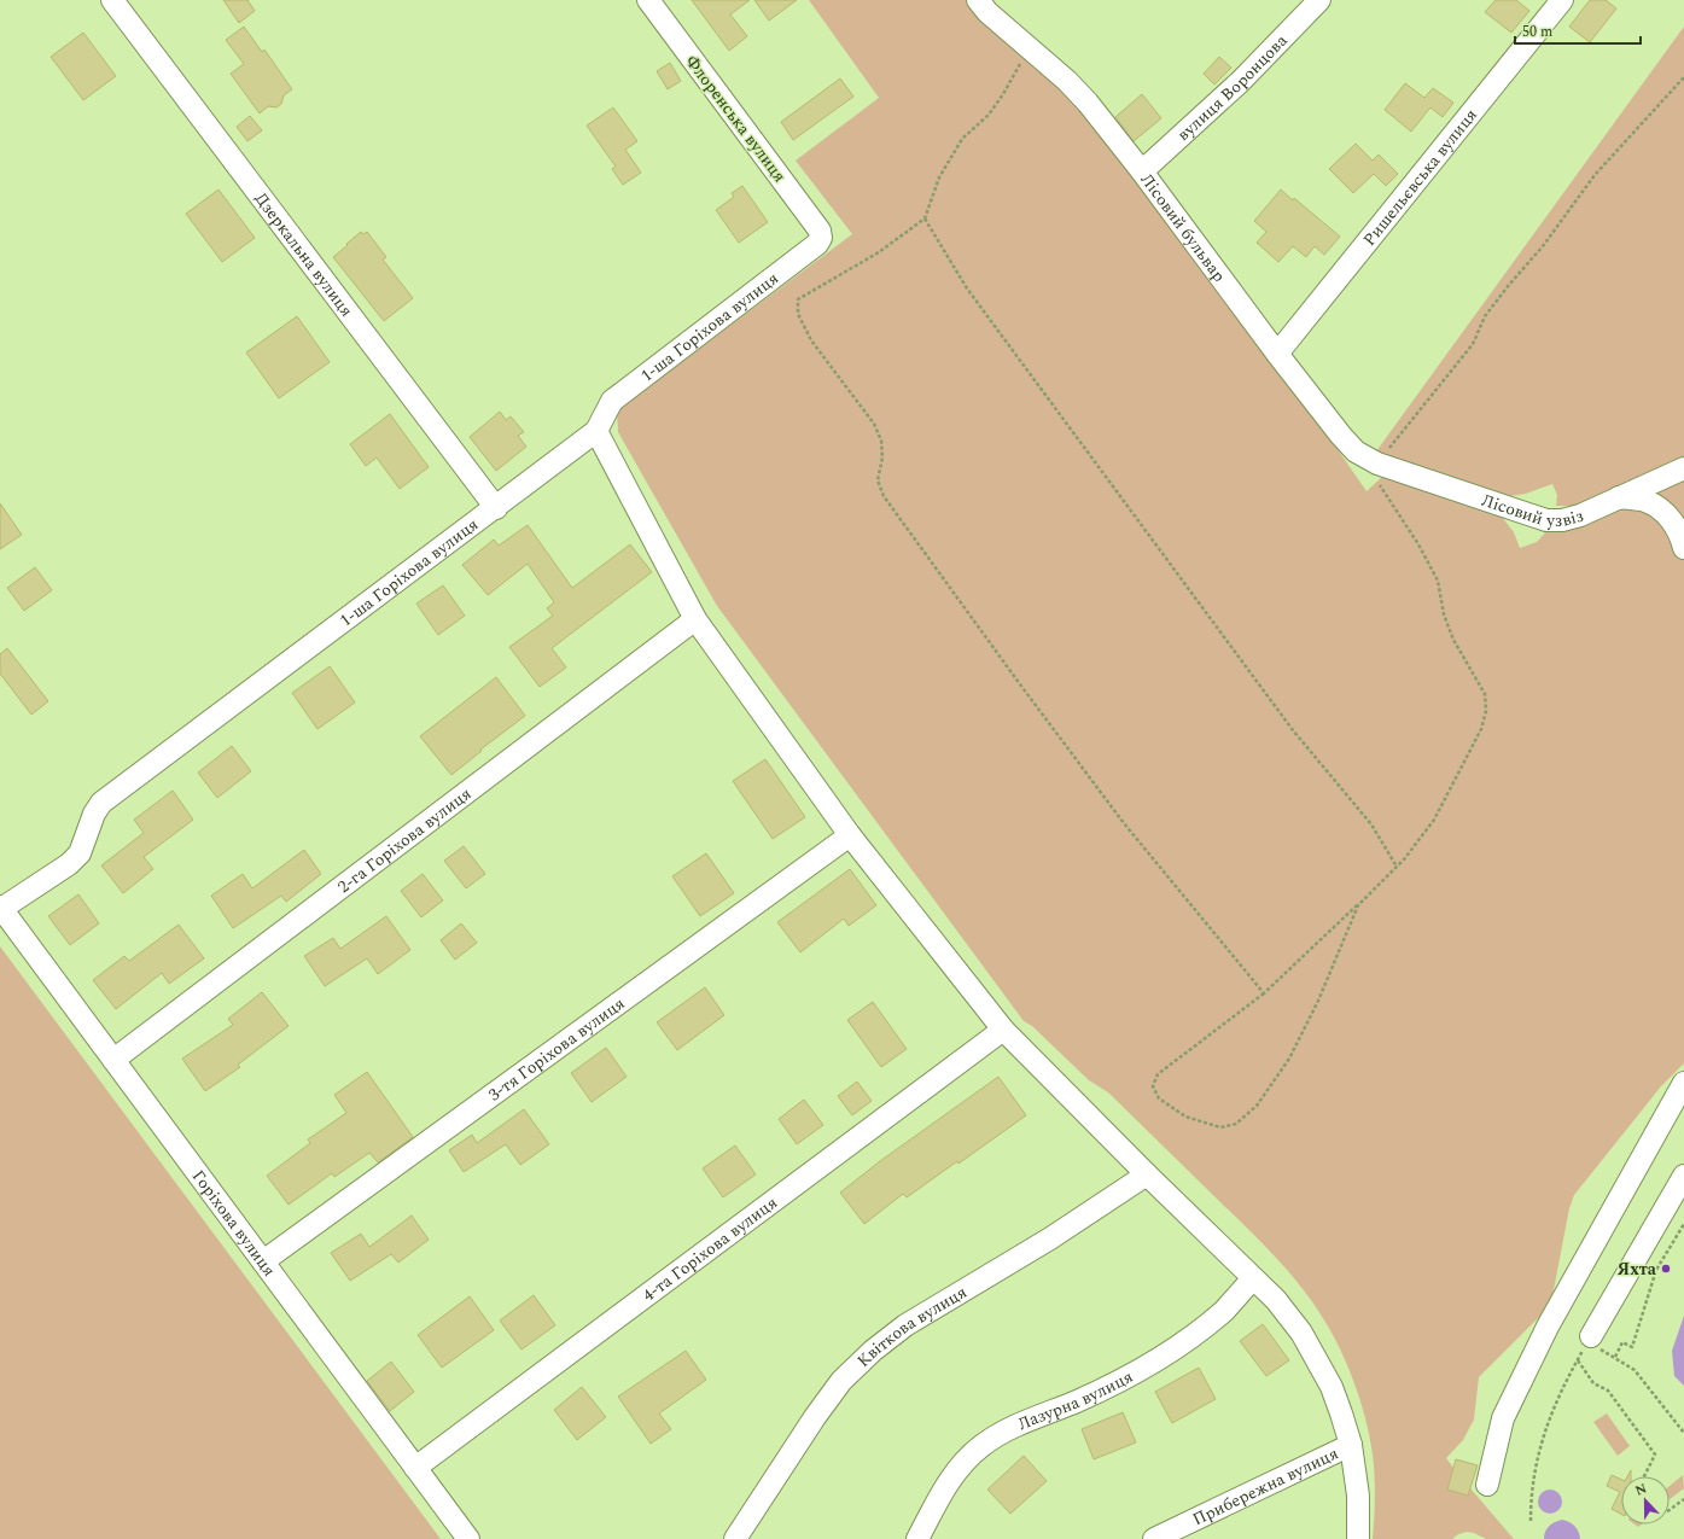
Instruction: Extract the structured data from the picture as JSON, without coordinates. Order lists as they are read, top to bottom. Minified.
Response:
{"streets":{"street":["вулиця Воронцова","Флоренська вулиця","Ришельєвська вулиця","Лісовий бульвар","Дзеркальна вулиця","1-ша Горіхова вулиця","Лісовий узвіз","2-га Горіхова вулиця","3-тя Горіхова вулиця","Горіхова вулиця","4-та Горіхова вулиця","Квіткова вулиця","Лазурна вулиця","Прибережна вулиця"]},"crossings":[["вулиця Воронцова","Лісовий бульвар"],["Флоренська вулиця","1-ша Горіхова вулиця"],["Ришельєвська вулиця","Лісовий бульвар"],["Лісовий бульвар","Лісовий узвіз"],["Дзеркальна вулиця","1-ша Горіхова вулиця"],["1-ша Горіхова вулиця","Горіхова вулиця"],["2-га Горіхова вулиця","Горіхова вулиця"],["3-тя Горіхова вулиця","Горіхова вулиця"],["Горіхова вулиця","4-та Горіхова вулиця"]],"places":["Яхта"],"scale_bar":"50 m","north":"top"}
